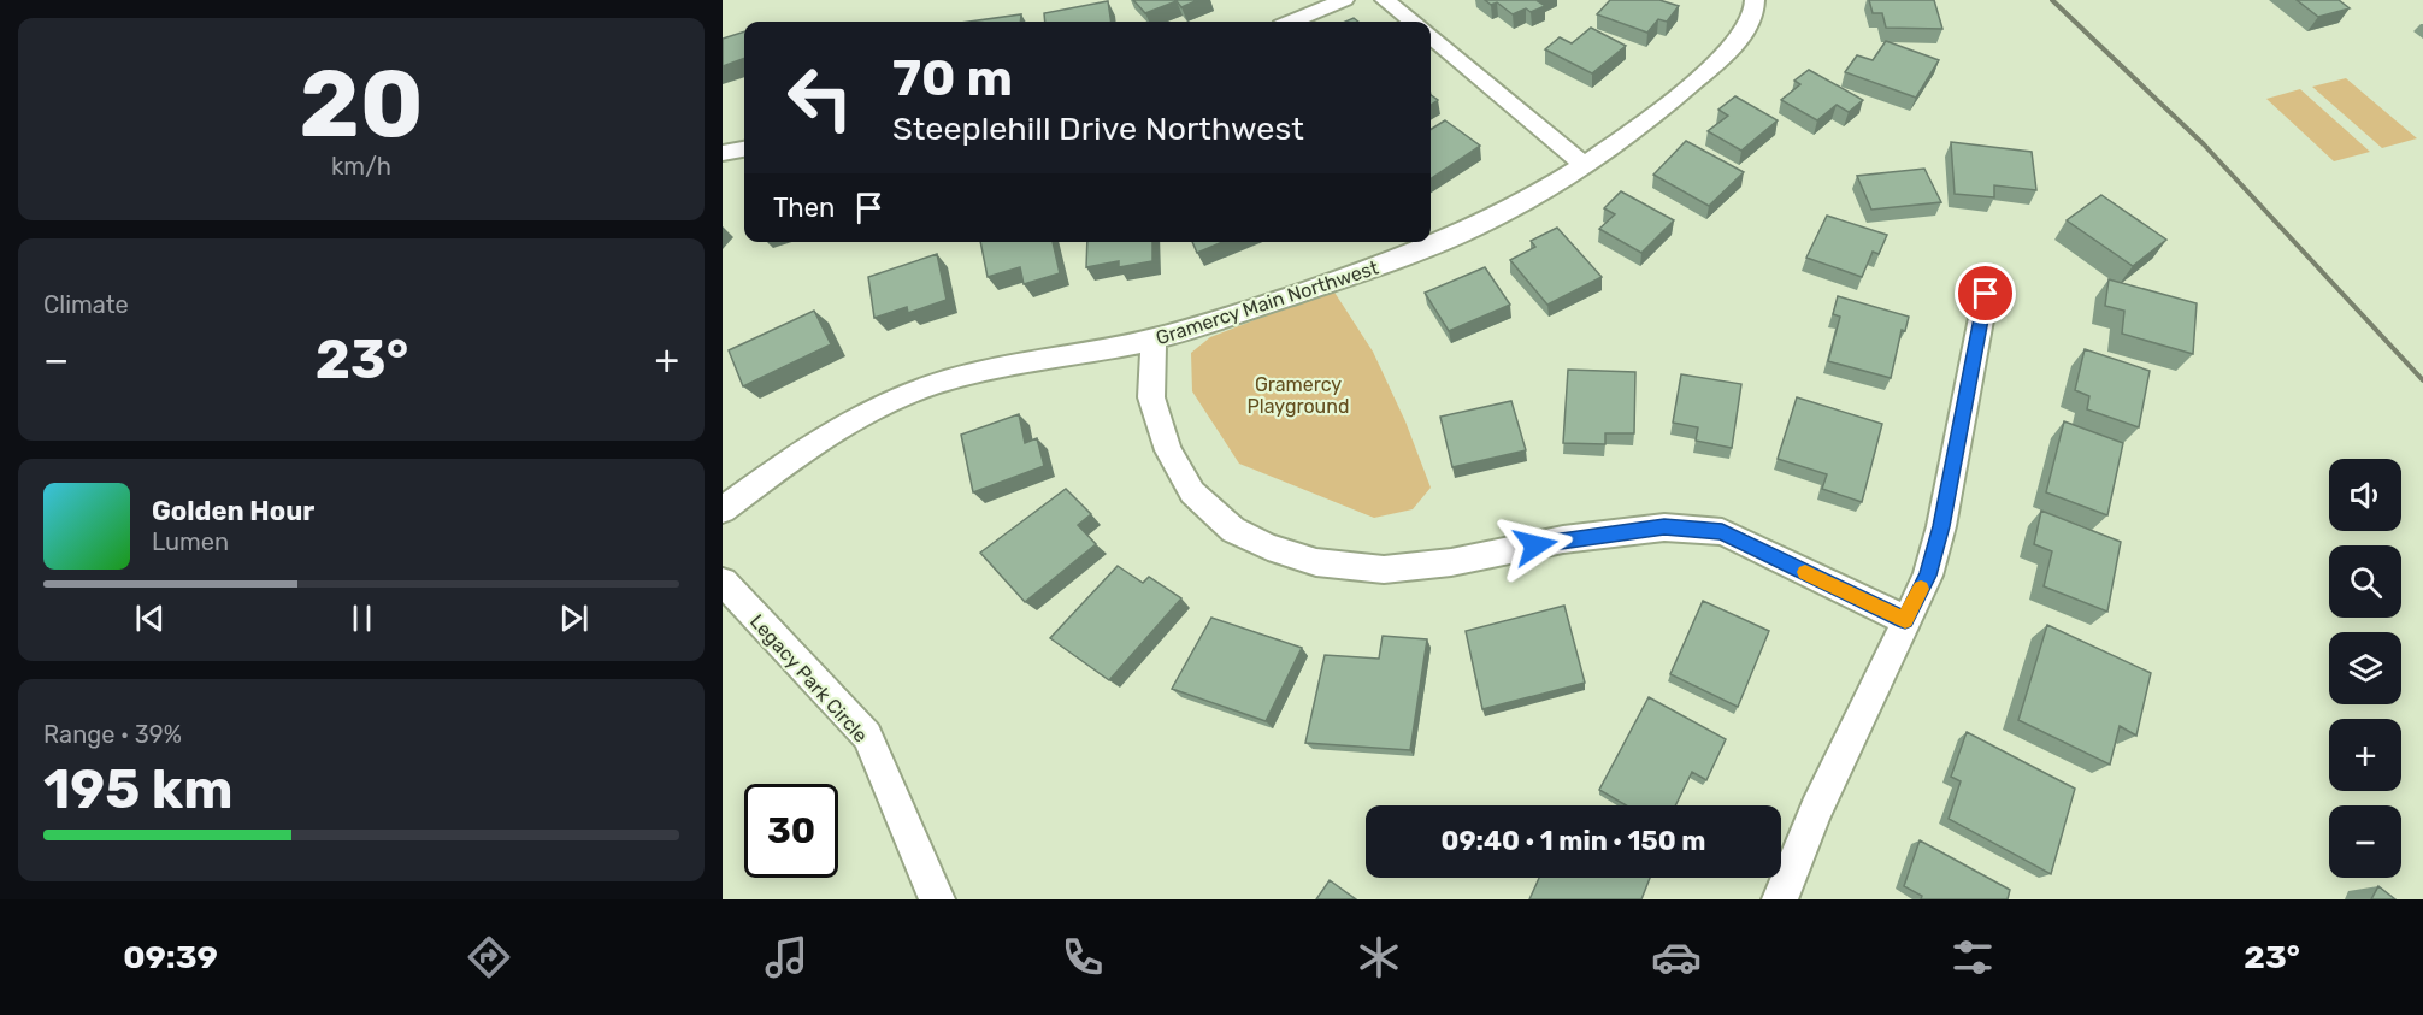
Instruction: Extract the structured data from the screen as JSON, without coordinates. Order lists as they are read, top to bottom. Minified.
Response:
{"streets":{"street":["Gramercy Main Northwest","Legacy Park Circle"]},"parks":["Gramercy Playground"],"page":{"tile":[["20","km/h"],"Climate",["Range · 39%","195 km"]],"turn":["70 m","Steeplehill Drive Northwest"],"then":"Then","heat":["−","23°","+"],"map_buttons":["+","−"],"song":["Golden Hour","Lumen"],"limit":"30","trip":"09:40 · 1 min · 150 m","tabs":["09:39","23°"]}}
